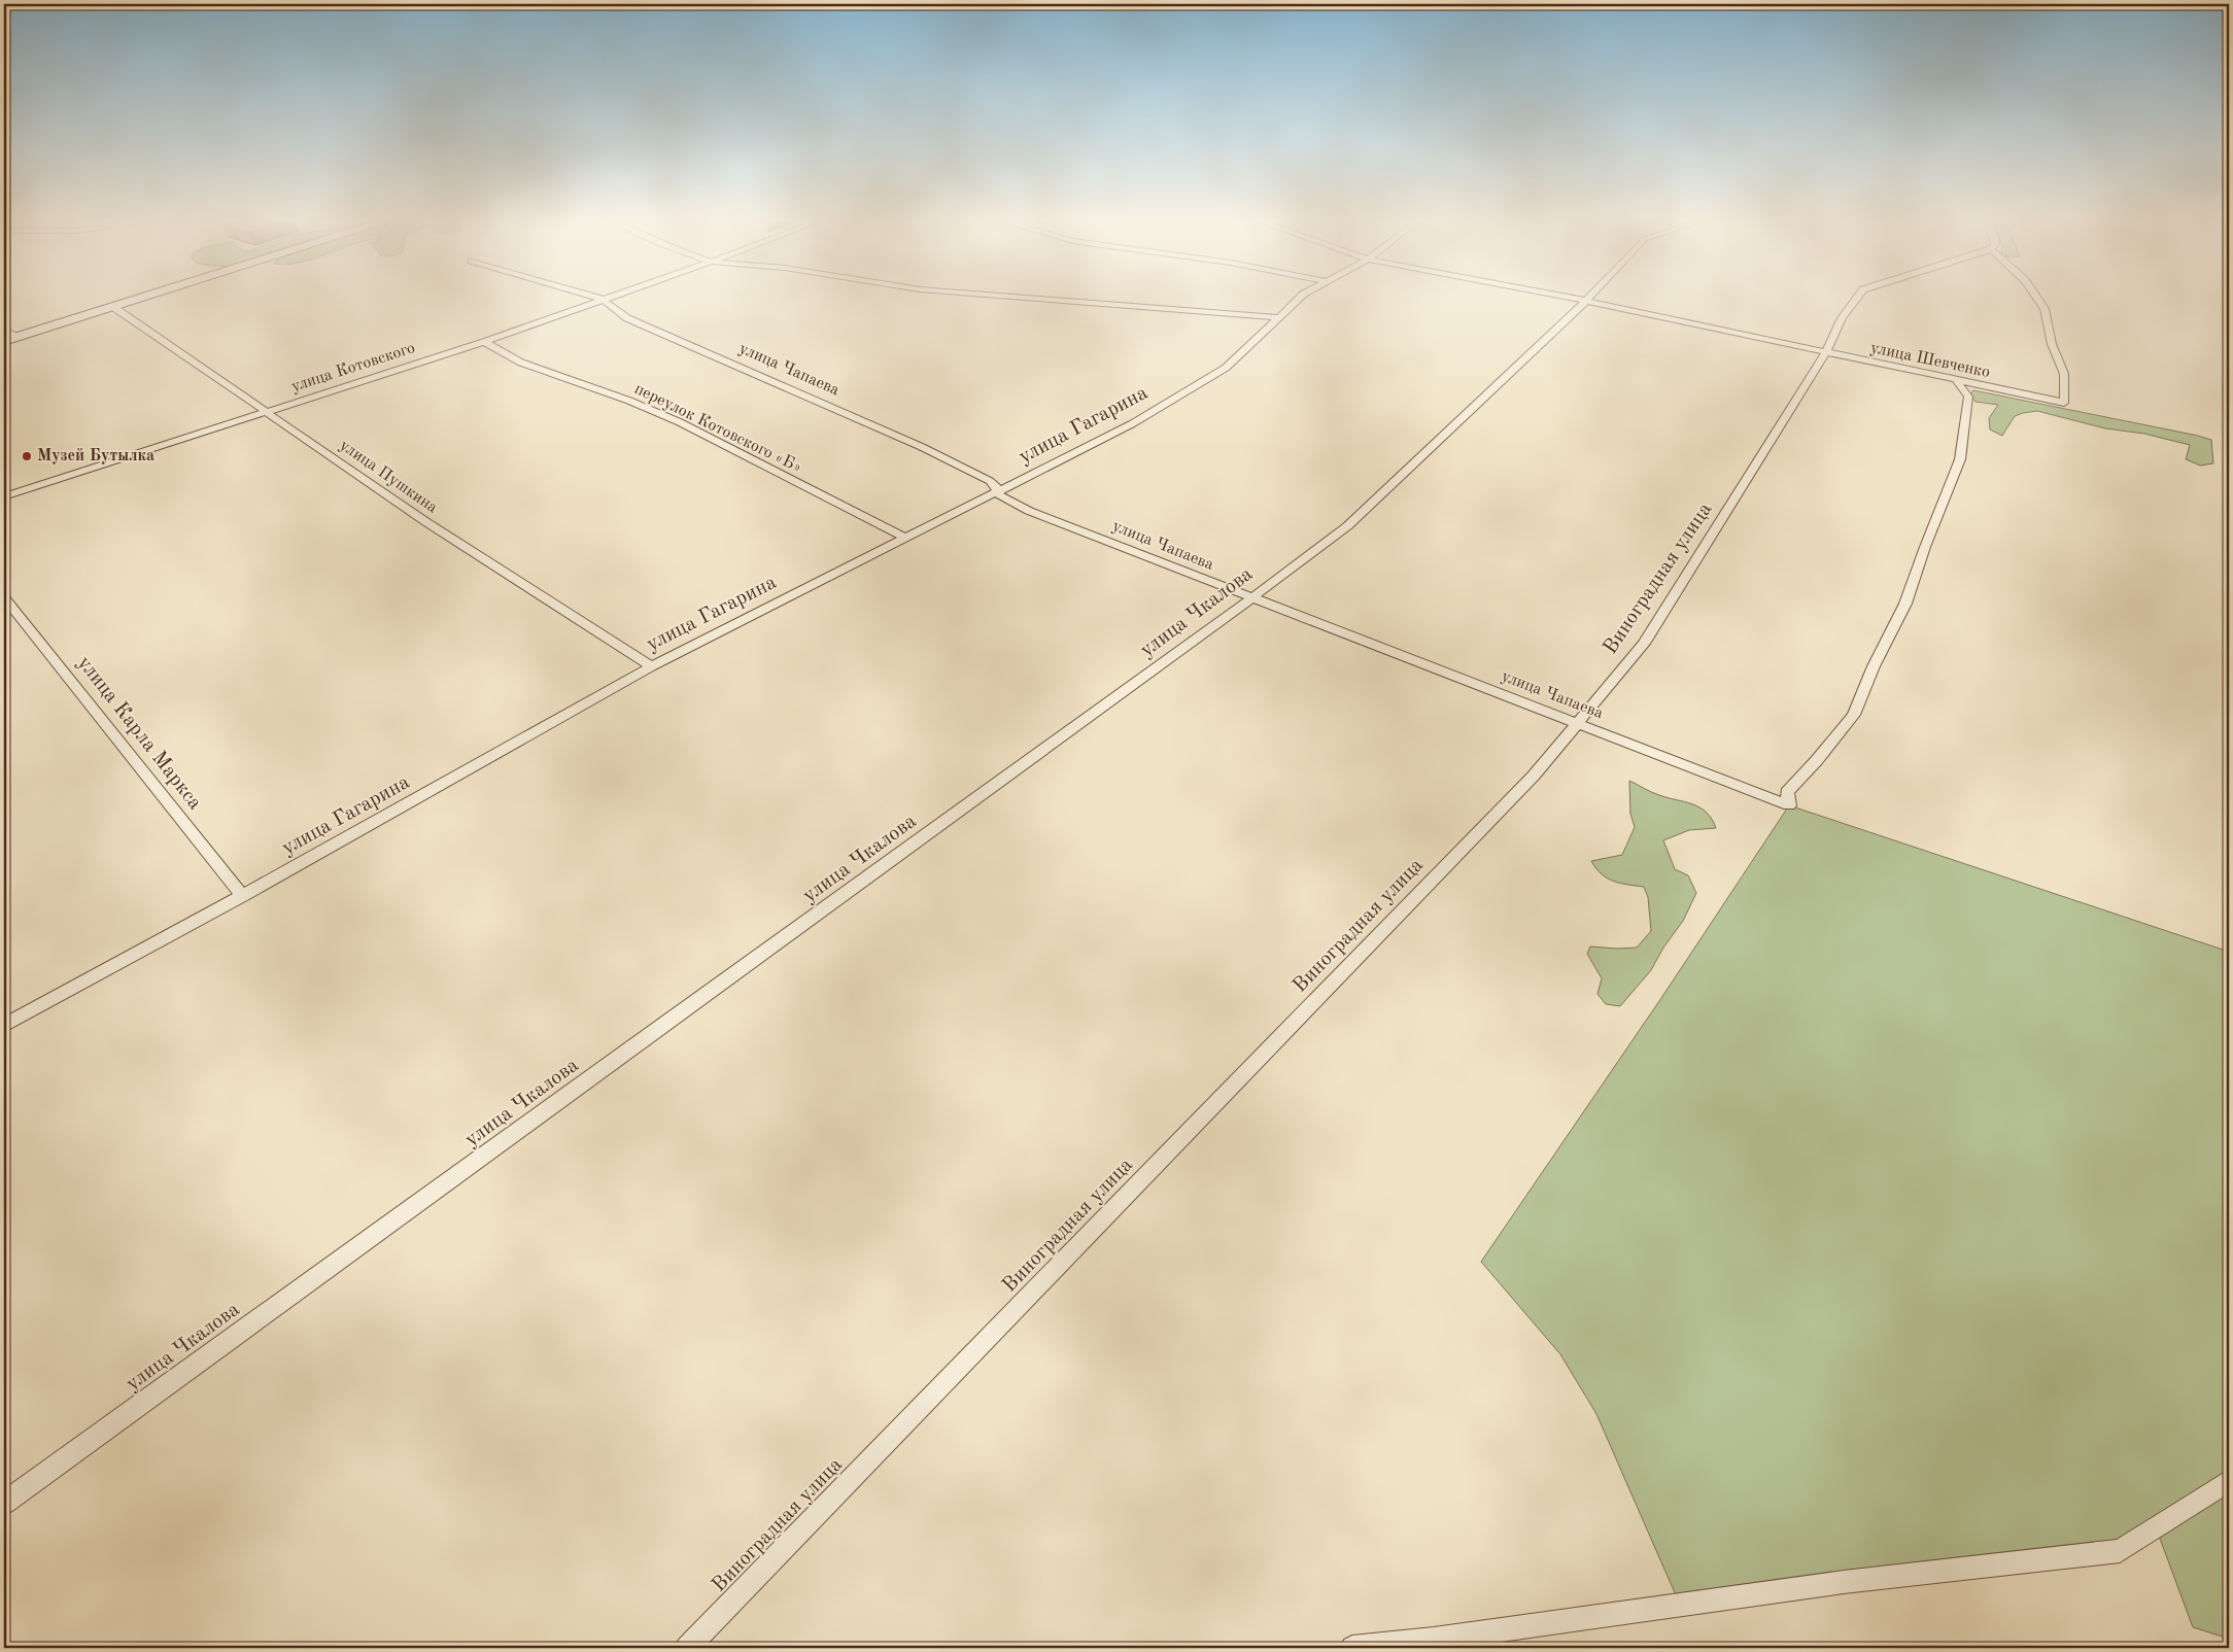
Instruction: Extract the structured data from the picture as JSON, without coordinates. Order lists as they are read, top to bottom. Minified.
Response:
{"streets":{"street":["улица Шевченко","улица Котовского","улица Чапаева","улица Гагарина","переулок Котовского «Б»","улица Пушкина","Виноградная улица","улица Чкалова","улица Карла Маркса"]},"crossings":[["улица Шевченко","улица Чапаева"],["улица Шевченко","Виноградная улица"],["улица Шевченко","улица Чкалова"],["улица Котовского","улица Чапаева"],["улица Котовского","переулок Котовского «Б»"],["улица Котовского","улица Пушкина"],["улица Чапаева","улица Гагарина"],["улица Чапаева","Виноградная улица"],["улица Чапаева","улица Чкалова"],["улица Гагарина","переулок Котовского «Б»"],["улица Гагарина","улица Пушкина"],["улица Гагарина","улица Карла Маркса"]],"places":["Музей Бутылка"]}
